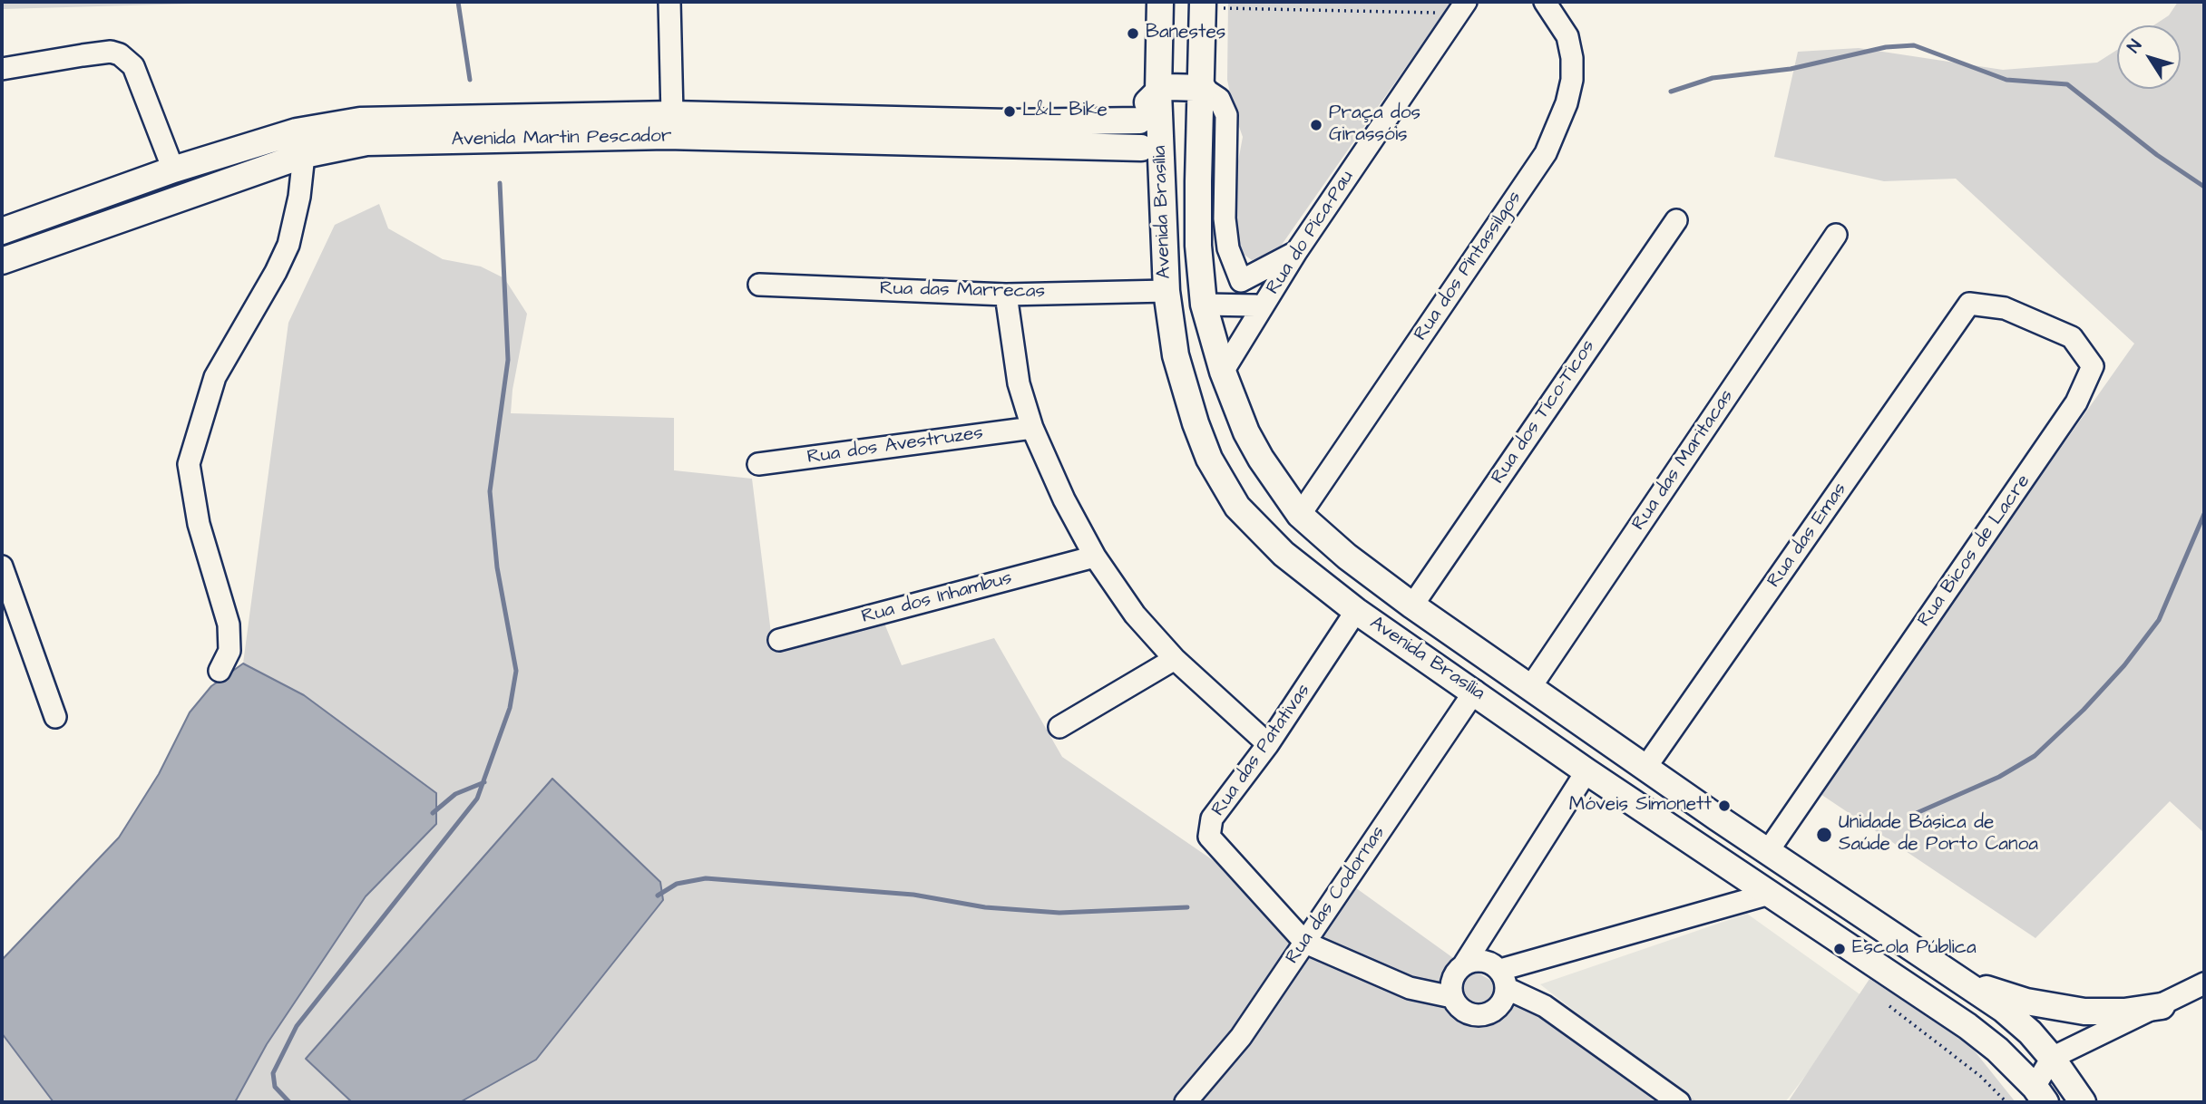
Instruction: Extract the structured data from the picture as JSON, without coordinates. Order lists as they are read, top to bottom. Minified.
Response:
{"streets":{"street":["Avenida Martin Pescador","Avenida Brasília","Rua do Pica-Pau","Rua dos Pintassilgos","Rua das Marrecas","Rua dos Tico-Ticos","Rua dos Avestruzes","Rua das Maritacas","Rua das Emas","Rua Bicos de Lacre","Rua dos Inhambus","Rua das Patativas","Rua das Codornas"]},"crossings":[["Avenida Brasília","Rua do Pica-Pau"],["Avenida Brasília","Rua dos Pintassilgos"],["Avenida Brasília","Rua das Marrecas"],["Avenida Brasília","Rua dos Tico-Ticos"],["Avenida Brasília","Rua das Maritacas"],["Avenida Brasília","Rua das Emas"],["Avenida Brasília","Rua Bicos de Lacre"],["Avenida Brasília","Rua das Patativas"],["Avenida Brasília","Rua das Codornas"],["Rua das Emas","Rua Bicos de Lacre"],["Rua das Patativas","Rua das Codornas"]],"places":["Banestes","L&L Bike","Praça dos Girassóis","Móveis Simonett","Unidade Básica de Saúde de Porto Canoa","Escola Pública"],"north":"top left"}
